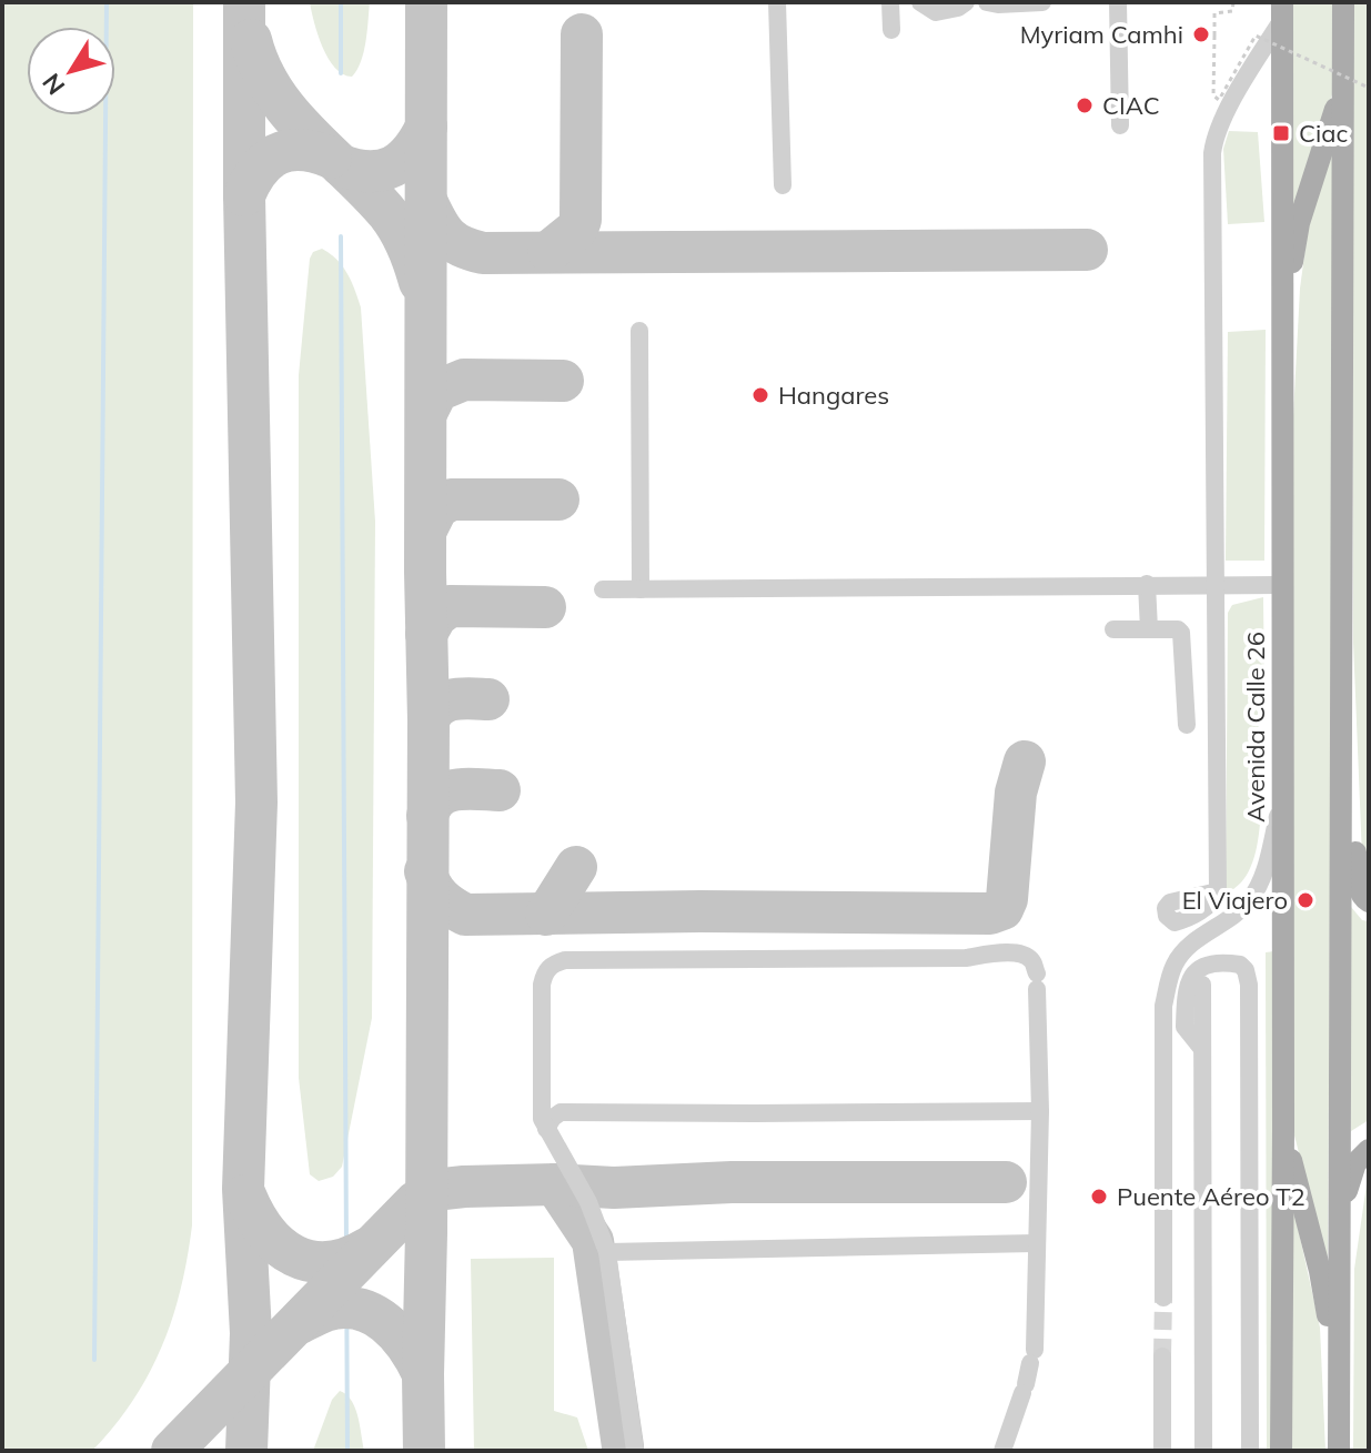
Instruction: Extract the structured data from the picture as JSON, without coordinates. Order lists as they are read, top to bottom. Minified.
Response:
{"streets":{"main road":["Avenida Calle 26"]},"places":{"other":["Myriam Camhi","CIAC","Hangares","El Viajero","Puente Aéreo T2"],"transit":["Ciac"]},"north":"bottom left"}
